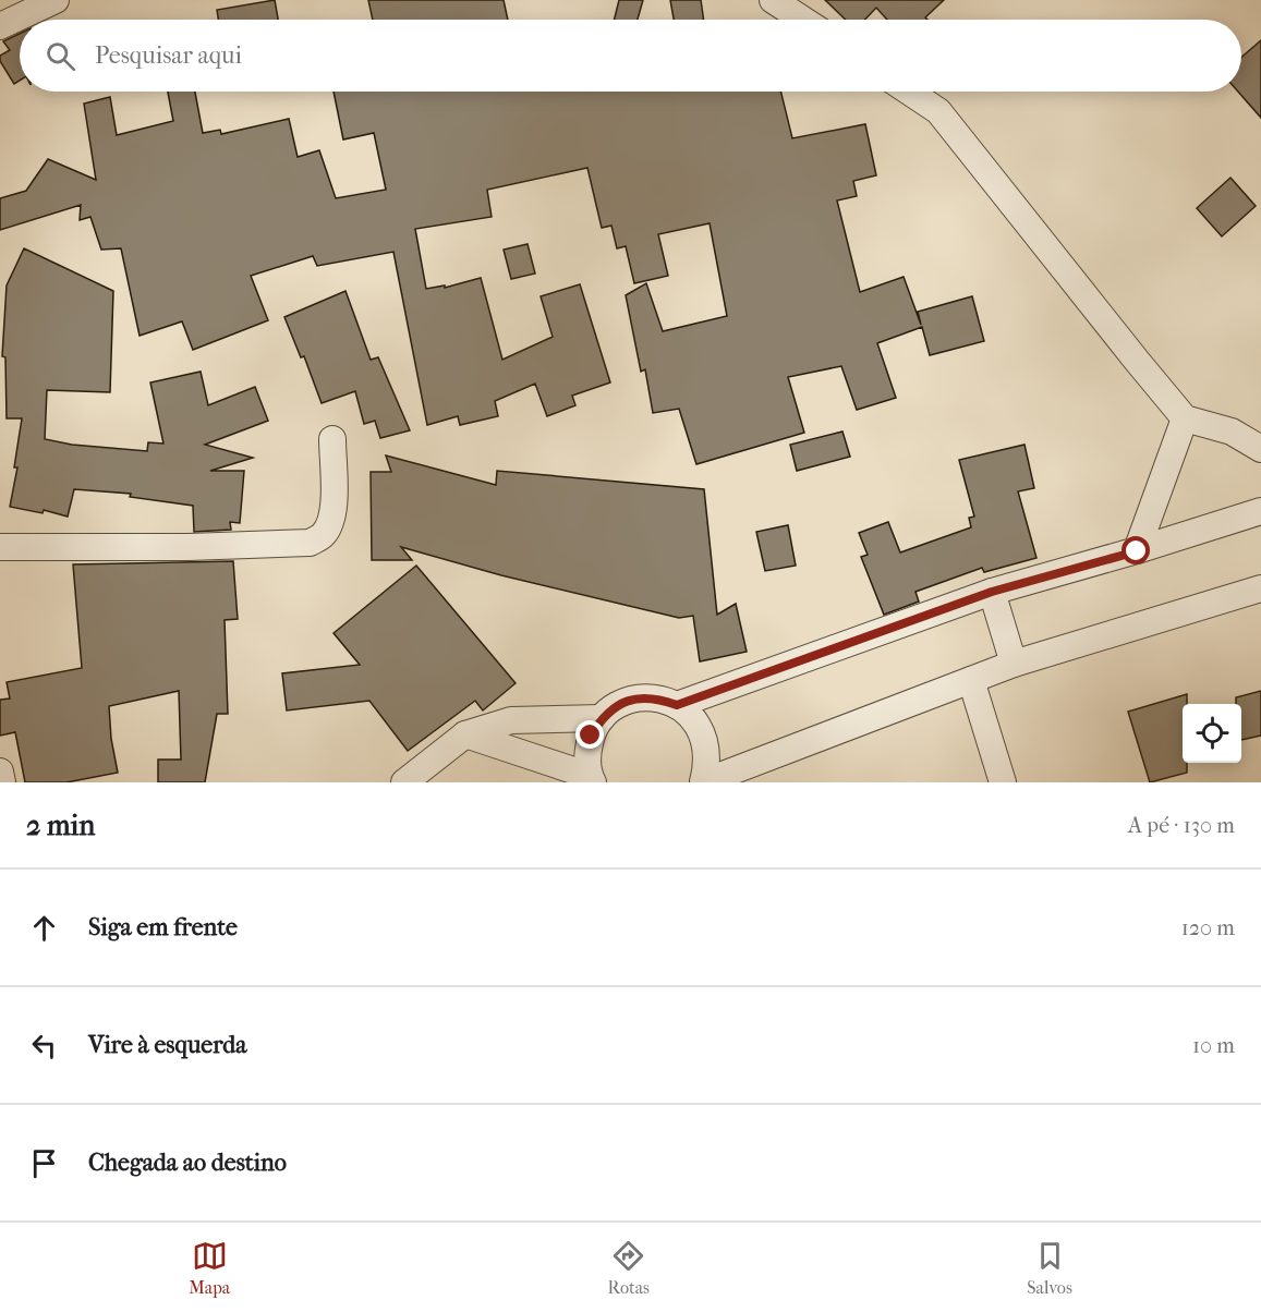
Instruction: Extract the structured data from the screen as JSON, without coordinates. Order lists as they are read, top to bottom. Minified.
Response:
{"page":{"search":"Pesquisar aqui","heading":["2 min","A pé · 130 m"],"list":[["Siga em frente","120 m"],["Vire à esquerda","10 m"],"Chegada ao destino"],"nav":["Mapa","Rotas","Salvos"]}}
